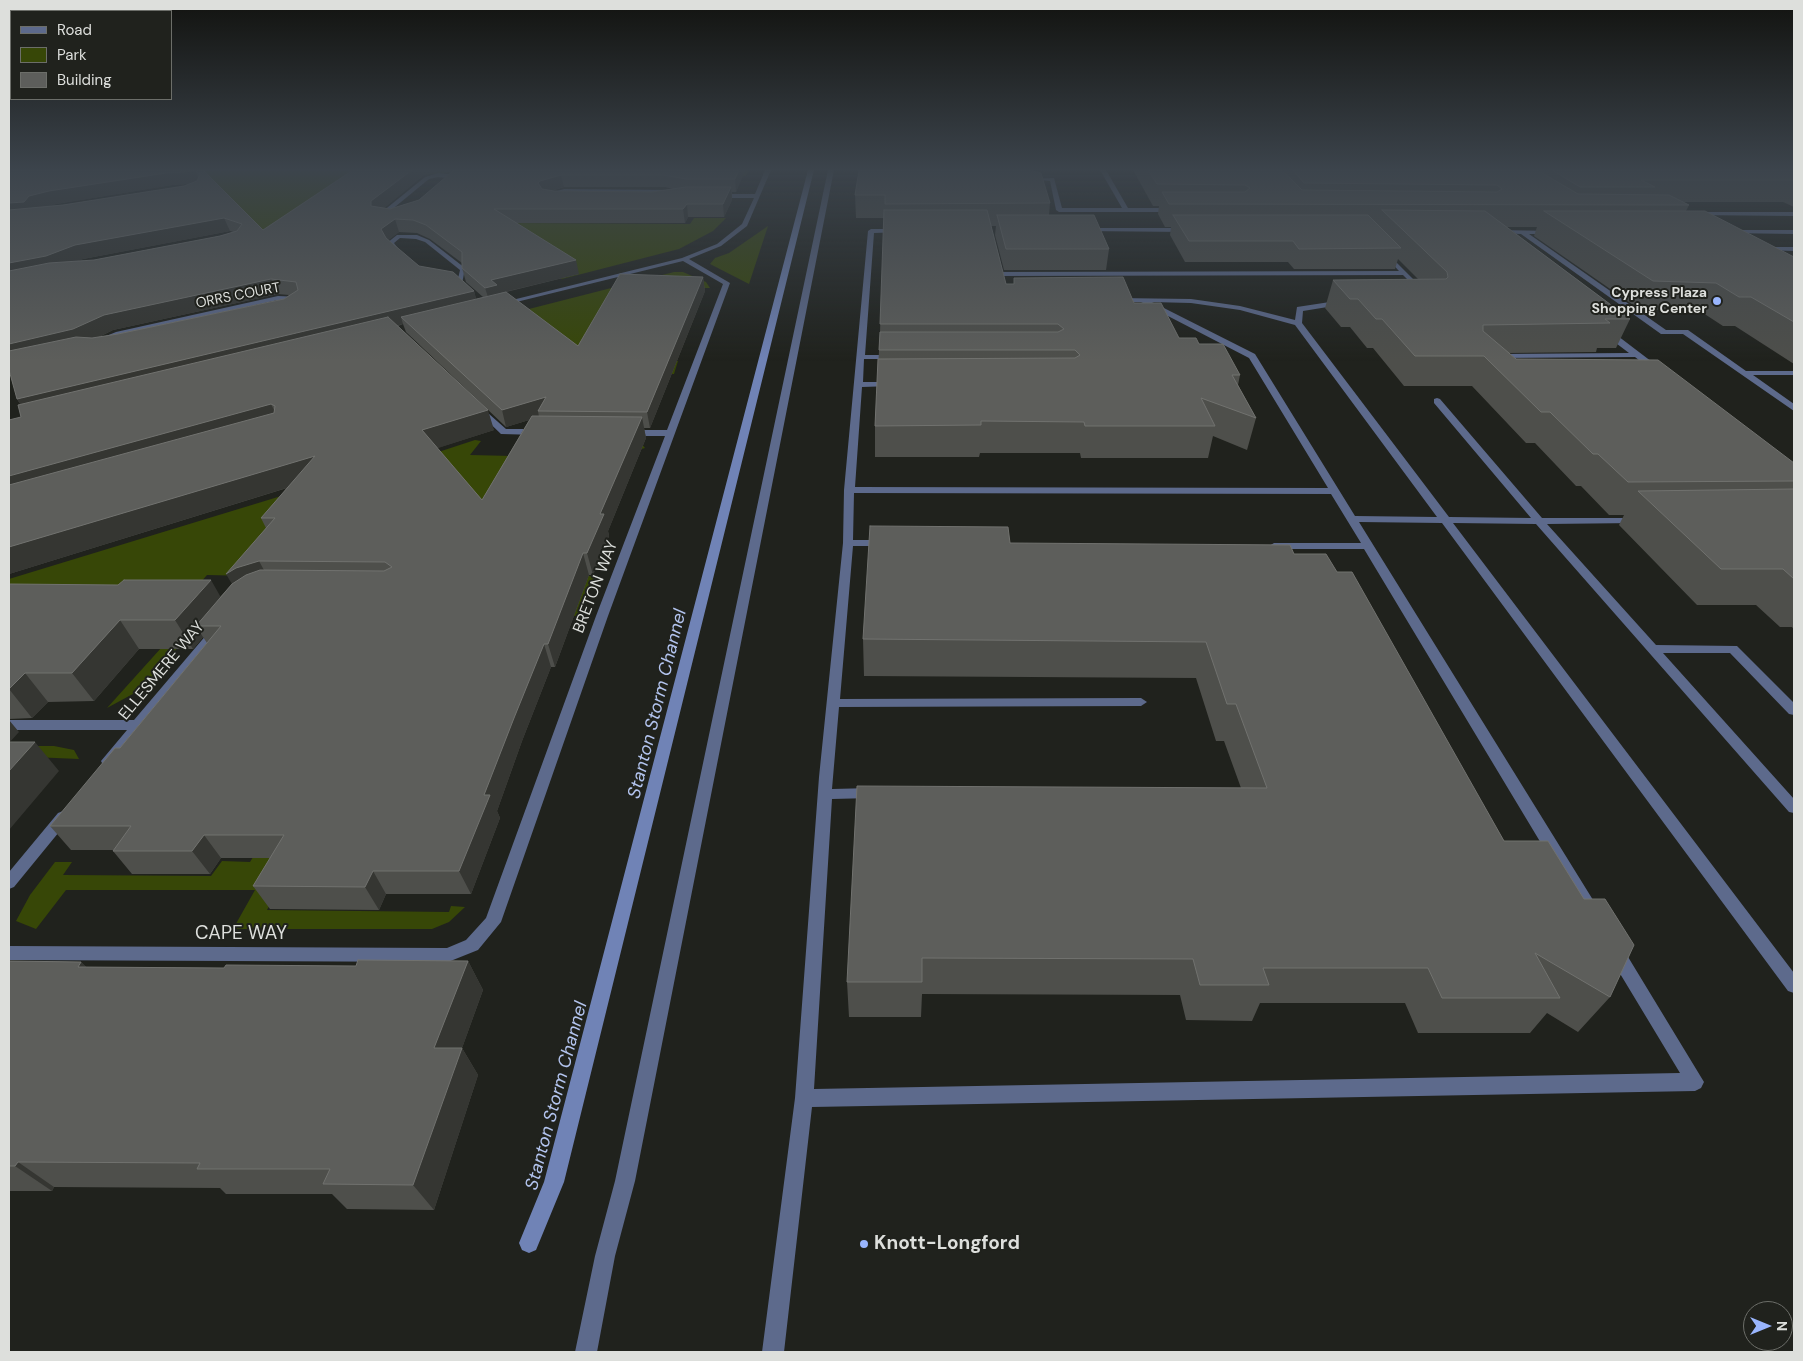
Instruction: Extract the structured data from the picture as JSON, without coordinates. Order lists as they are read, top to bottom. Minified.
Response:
{"streets":{"street":["ORRS COURT","BRETON WAY","ELLESMERE WAY","CAPE WAY"]},"crossings":[["BRETON WAY","CAPE WAY"]],"water":["Stanton Storm Channel"],"places":["Cypress Plaza Shopping Center","Knott-Longford"],"legend":["Road","Park","Building"],"north":"right"}
